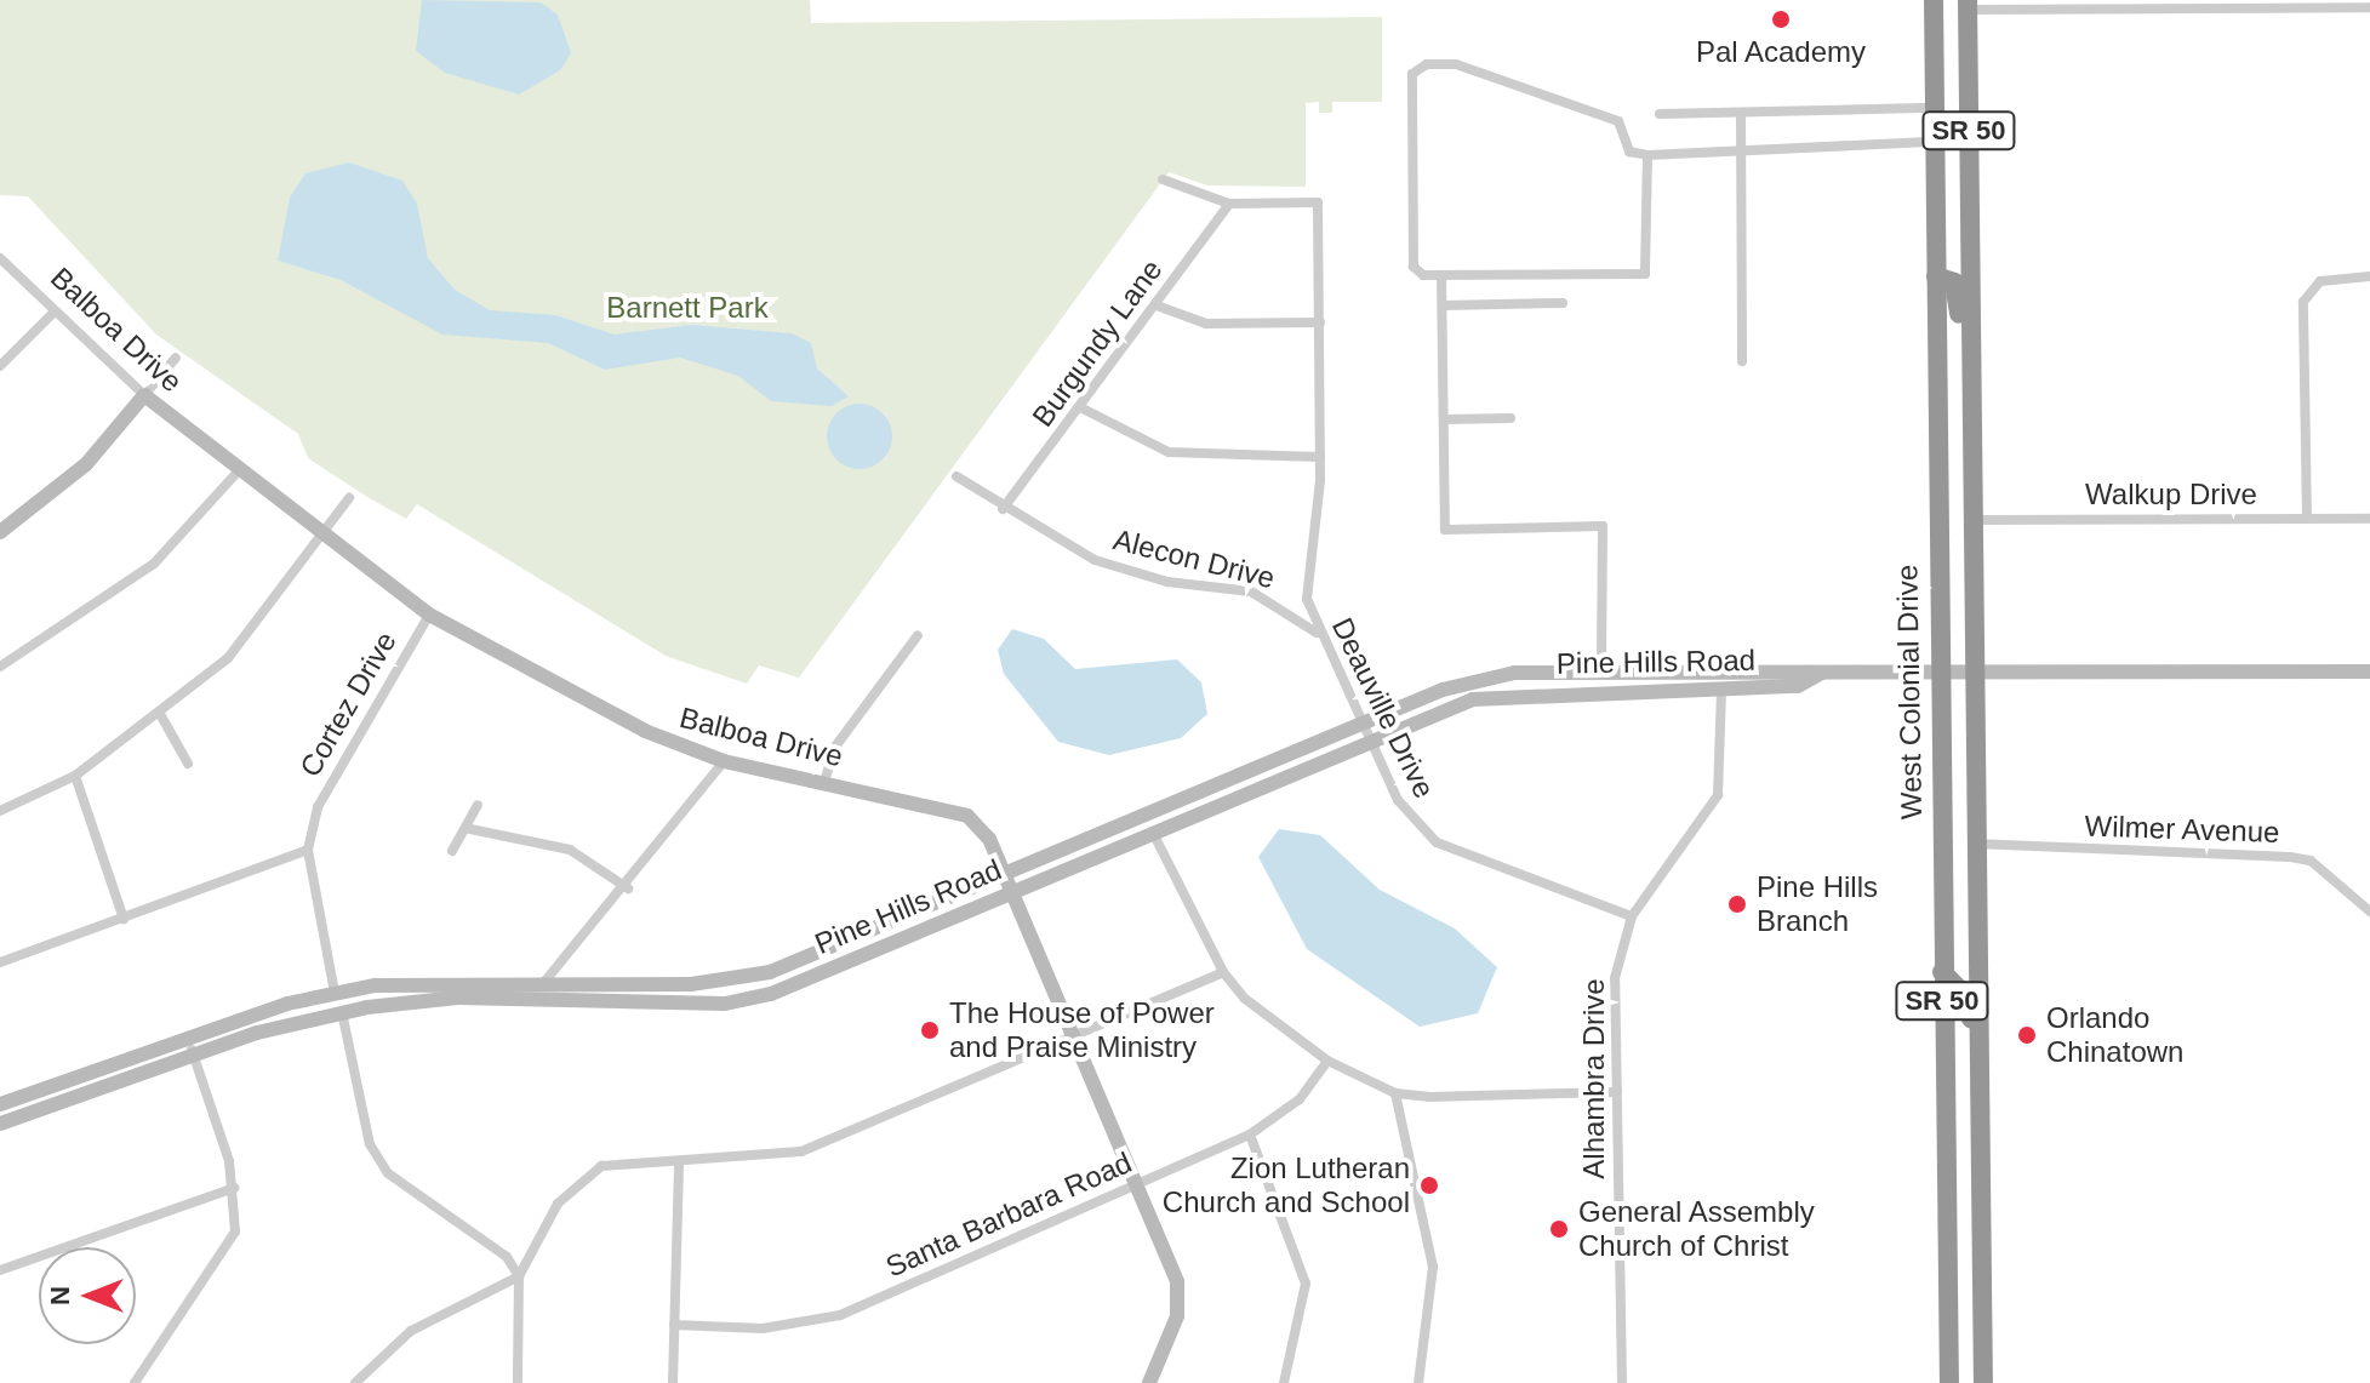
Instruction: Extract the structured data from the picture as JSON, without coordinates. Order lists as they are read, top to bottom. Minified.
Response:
{"streets":{"highway":["SR 50","West Colonial Drive"],"main road":["Balboa Drive","Pine Hills Road"],"street":["Burgundy Lane","Walkup Drive","Alecon Drive","Cortez Drive","Deauville Drive","Wilmer Avenue","Alhambra Drive","Santa Barbara Road"]},"crossings":[["SR 50","Walkup Drive"],["SR 50","Pine Hills Road"],["SR 50","Wilmer Avenue"],["Balboa Drive","Pine Hills Road"],["Balboa Drive","Cortez Drive"],["Balboa Drive","Santa Barbara Road"],["Burgundy Lane","Alecon Drive"],["Burgundy Lane","Deauville Drive"],["Alecon Drive","Deauville Drive"],["Pine Hills Road","West Colonial Drive"],["Pine Hills Road","Cortez Drive"],["Pine Hills Road","Deauville Drive"],["Pine Hills Road","Alhambra Drive"],["Deauville Drive","Alhambra Drive"]],"parks":["Barnett Park"],"places":["Pal Academy","Pine Hills Branch","The House of Power and Praise Ministry","Orlando Chinatown","Zion Lutheran Church and School","General Assembly Church of Christ"],"north":"left"}
